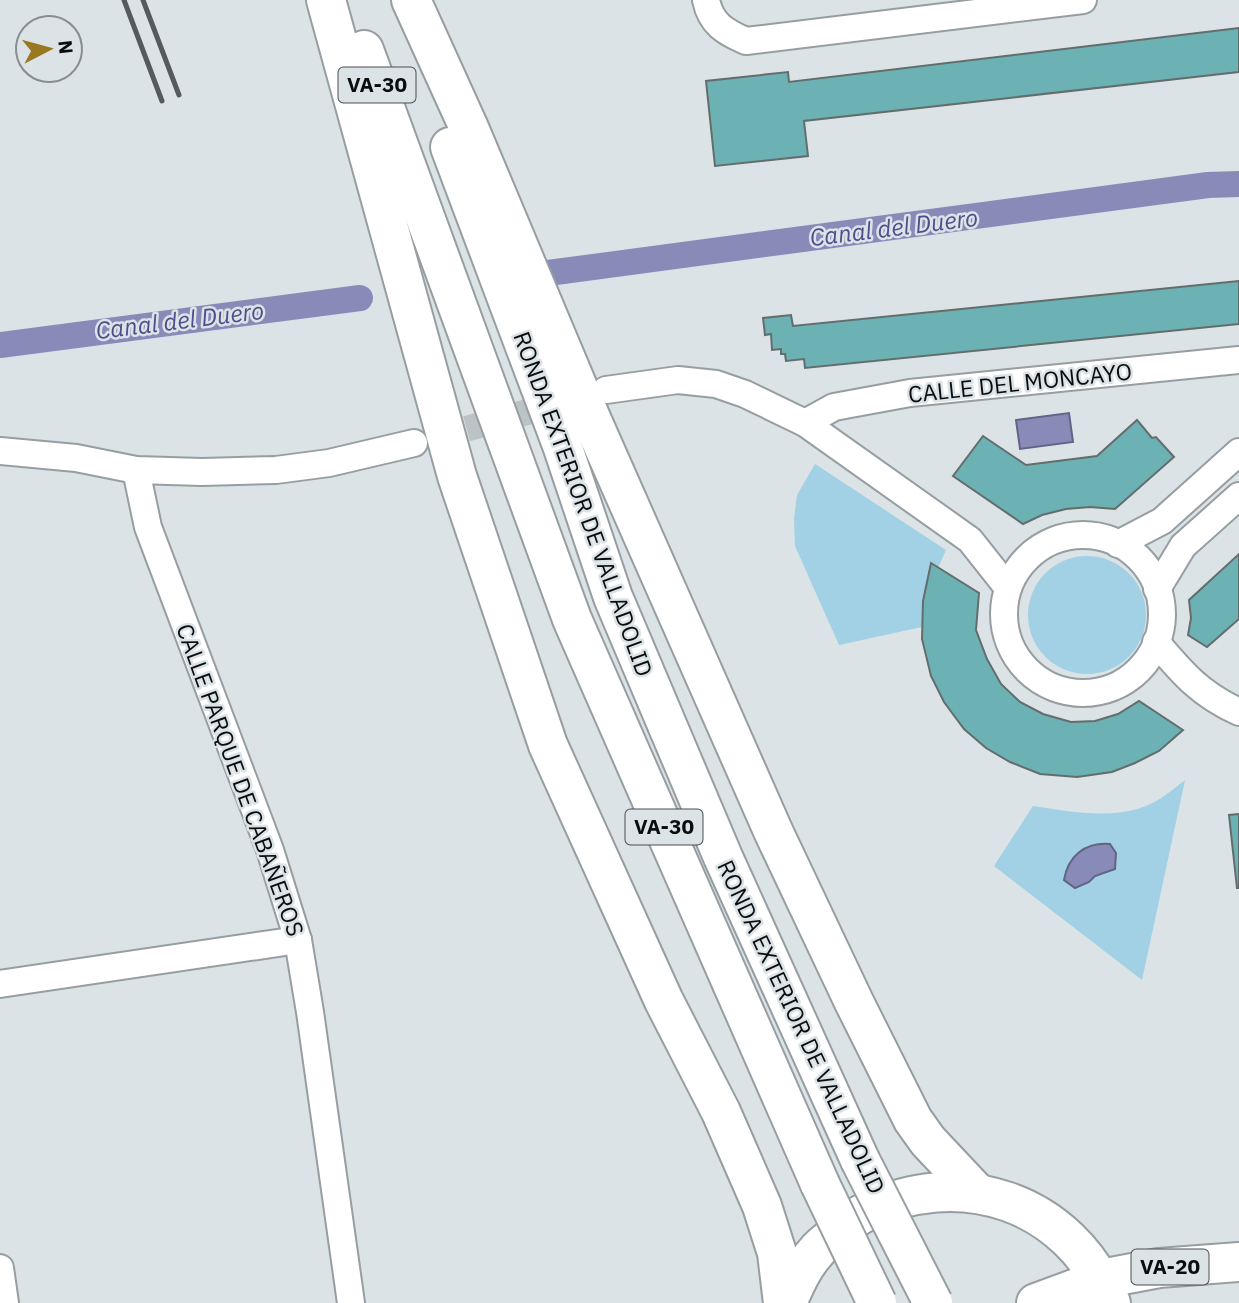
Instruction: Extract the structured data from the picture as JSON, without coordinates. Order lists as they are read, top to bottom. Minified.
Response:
{"streets":{"highway":["VA-30","RONDA EXTERIOR DE VALLADOLID","VA-20"],"street":["CALLE DEL MONCAYO","CALLE PARQUE DE CABAÑEROS"]},"water":["Canal del Duero"],"north":"right"}
